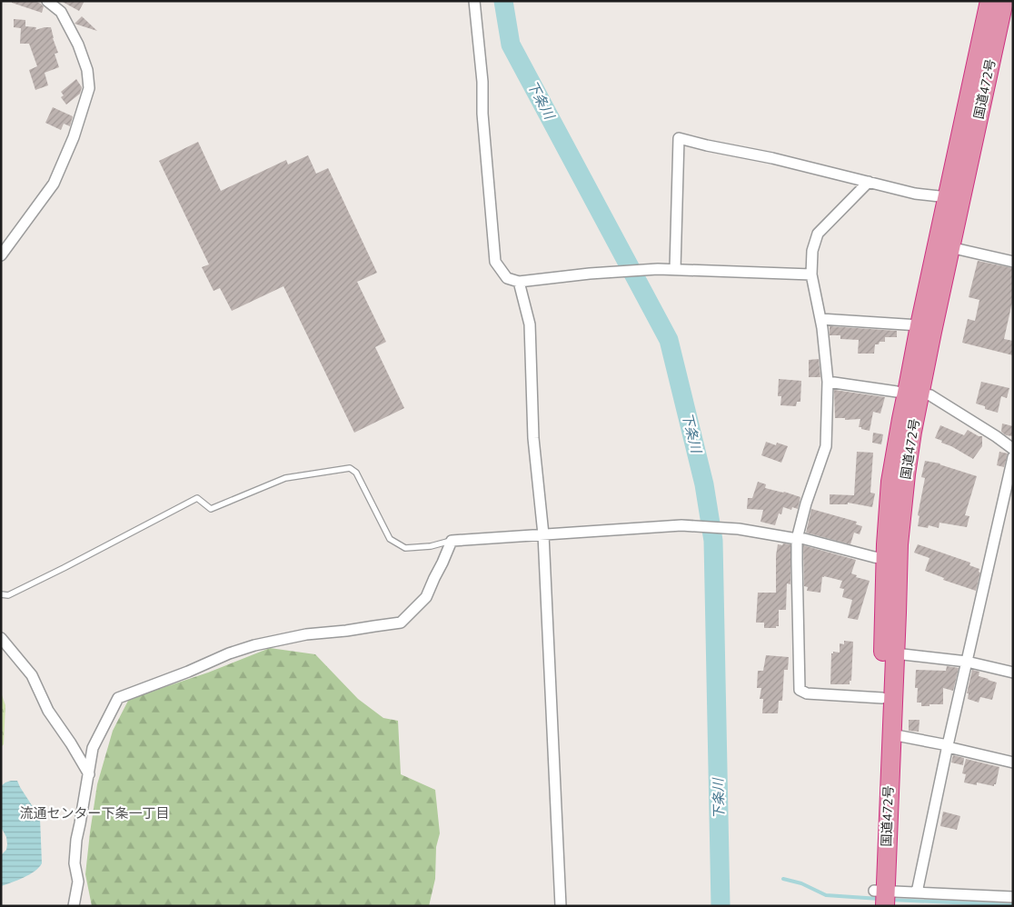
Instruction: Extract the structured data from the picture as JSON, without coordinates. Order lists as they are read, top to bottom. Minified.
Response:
{"streets":{"highway":["国道472号"]},"districts":["流通センター下条一丁目"],"water":["下条川"]}
